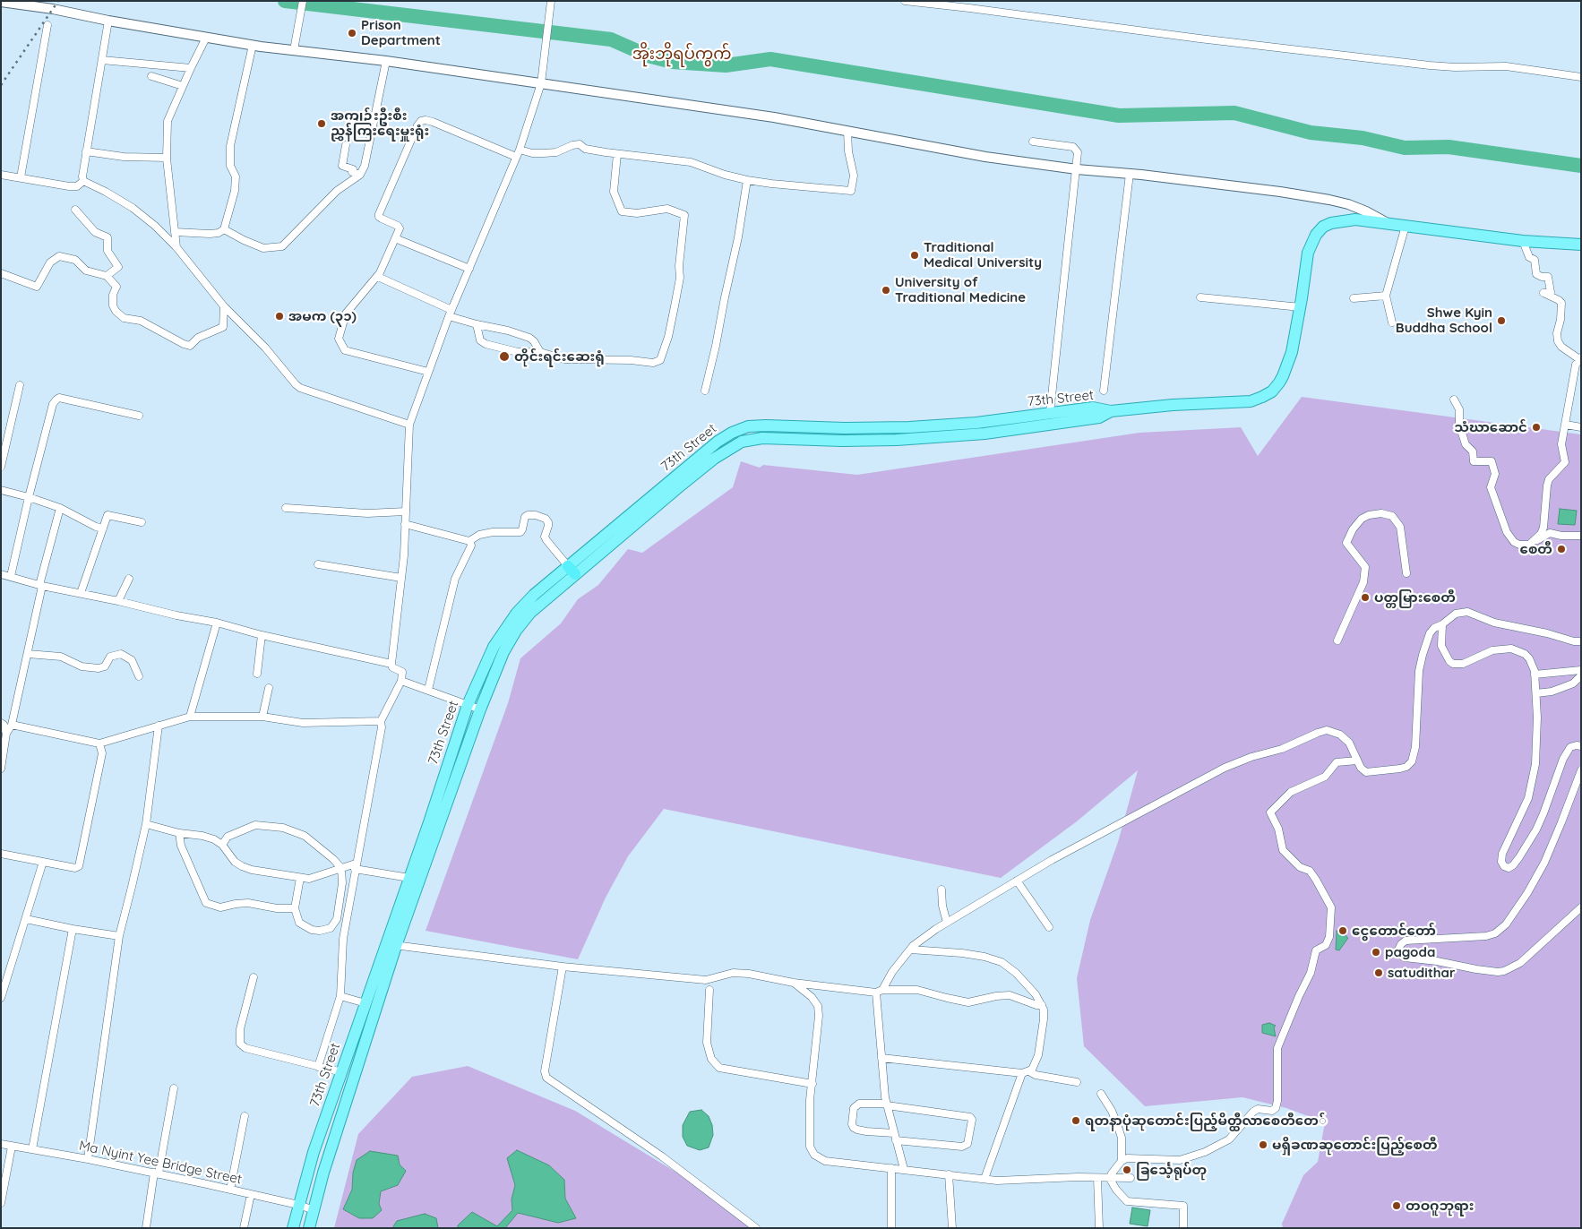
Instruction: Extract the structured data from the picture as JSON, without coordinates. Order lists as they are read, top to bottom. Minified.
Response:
{"streets":{"main road":["73th Street"],"street":["Ma Nyint Yee Bridge Street"]},"crossings":[["73th Street","Ma Nyint Yee Bridge Street"]],"districts":["အိုးဘိုရပ်ကွက်"],"places":["Prison Department","အကျဉ်းဦးစီး ညွှန်ကြးရေးမှူးရုံး","Traditional Medical University","University of Traditional Medicine","အမက (၃၁)","Shwe Kyin Buddha School","တိုင်းရင်းဆေးရုံ","သံဃာဆောင်","စေတီ","ပတ္တမြားစေတီ","ငွေတောင်တော်","pagoda","satudithar","ရတနာပုံဆုတောင်းပြည့်မိတ္ထီလာစေတီတေ်","မရှိခဏဆုတောင်းပြည့်စေတီ","ခြင်္သေ့ရုပ်တု","တဝဂူဘုရား"]}
